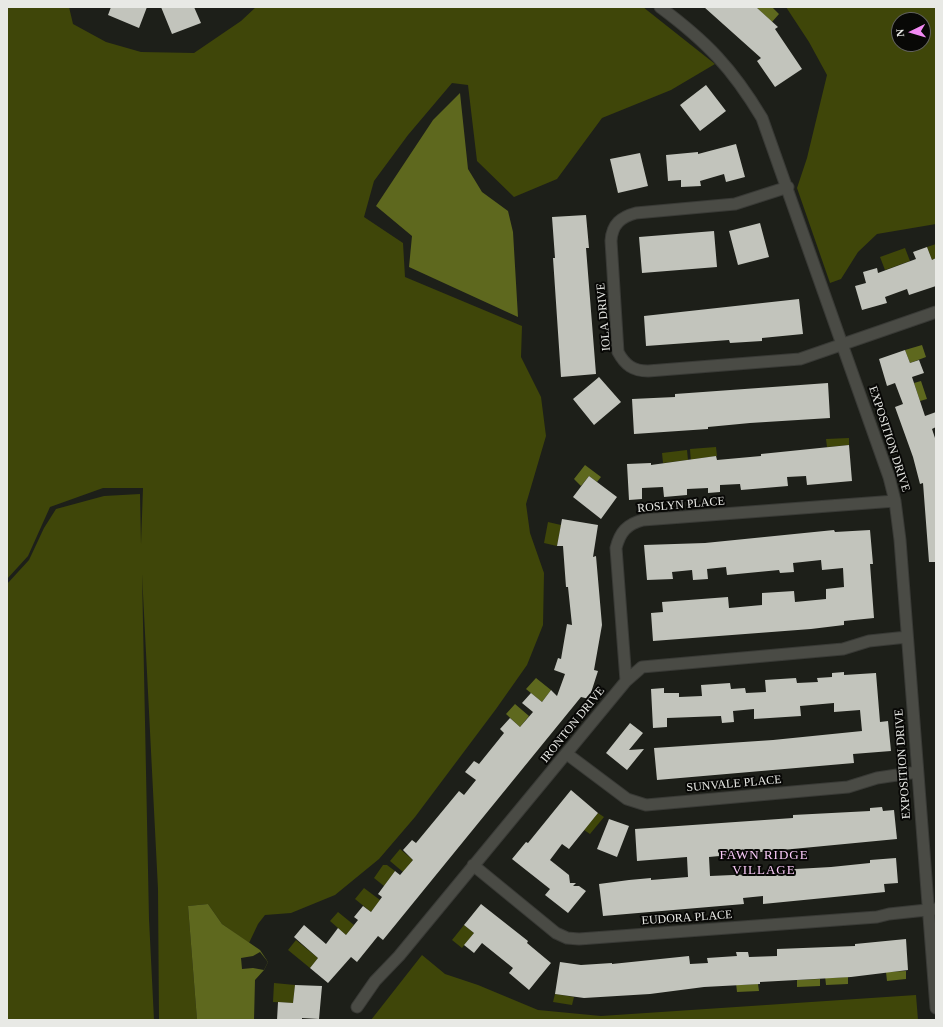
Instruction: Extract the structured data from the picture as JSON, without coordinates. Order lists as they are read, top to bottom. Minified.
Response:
{"streets":{"street":["IOLA DRIVE","EXPOSITION DRIVE","ROSLYN PLACE","IRONTON DRIVE","SUNVALE PLACE","EUDORA PLACE"]},"crossings":[["IOLA DRIVE","EXPOSITION DRIVE"],["EXPOSITION DRIVE","ROSLYN PLACE"],["EXPOSITION DRIVE","IRONTON DRIVE"],["EXPOSITION DRIVE","SUNVALE PLACE"],["EXPOSITION DRIVE","EUDORA PLACE"],["ROSLYN PLACE","IRONTON DRIVE"],["IRONTON DRIVE","SUNVALE PLACE"],["IRONTON DRIVE","EUDORA PLACE"]],"districts":["FAWN RIDGE VILLAGE"],"north":"left"}
